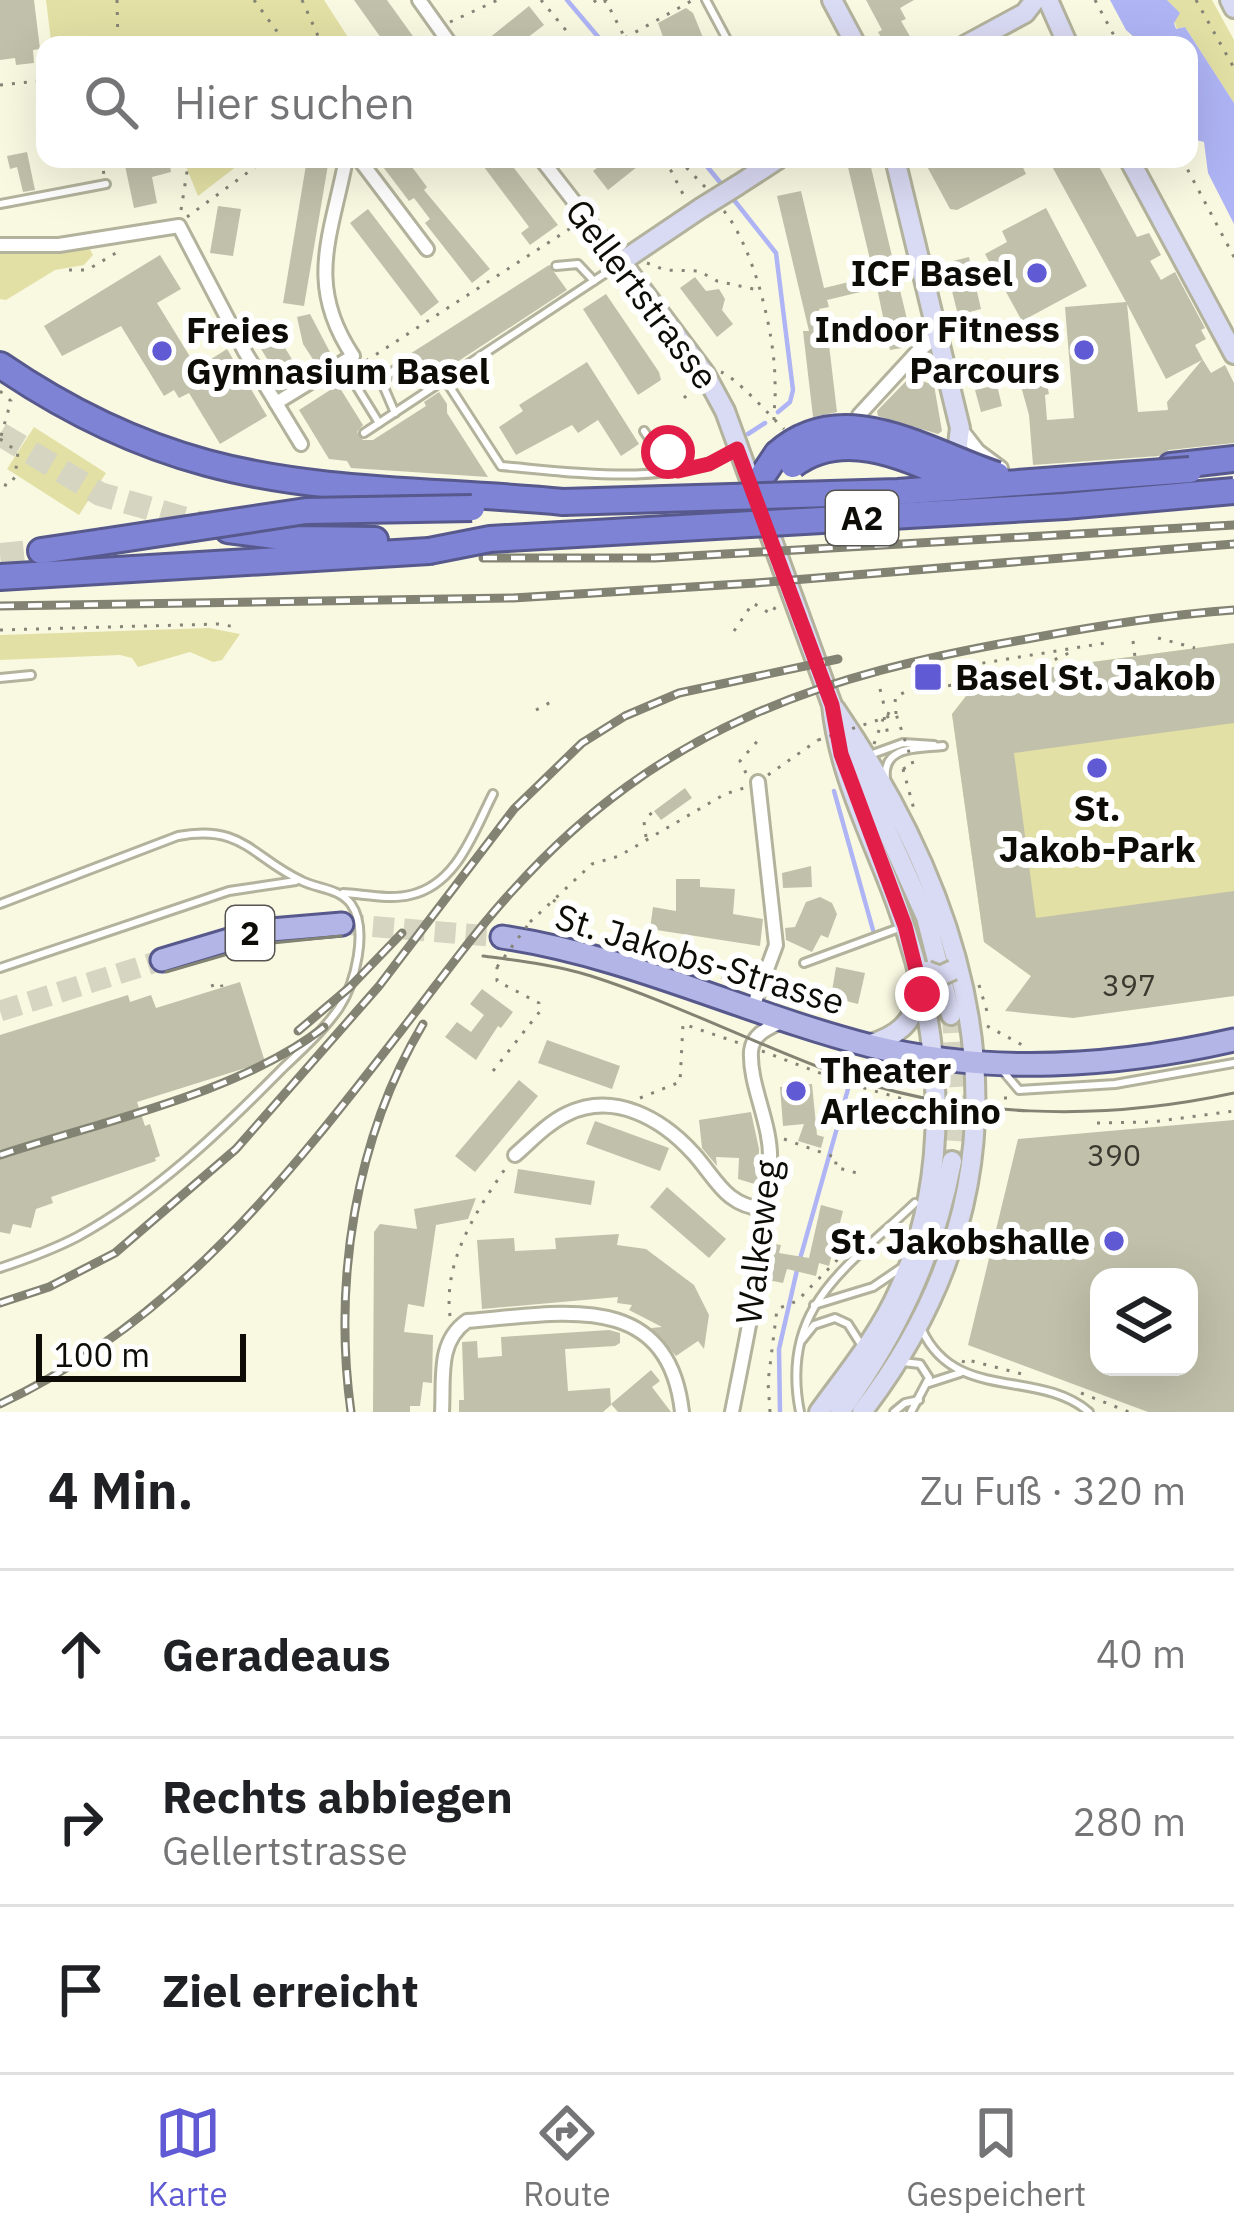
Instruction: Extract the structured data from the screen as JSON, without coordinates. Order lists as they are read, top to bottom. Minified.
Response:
{"streets":{"highway":["A2"],"main road":["Gellertstrasse","2","St. Jakobs-Strasse"],"street":["Walkeweg"]},"places":{"other":["ICF Basel","Indoor Fitness Parcours","Freies Gymnasium Basel","St. Jakob-Park","Theater Arlecchino","St. Jakobshalle"],"transit":["Basel St. Jakob"]},"house_numbers":["397","390"],"scale_bar":"100 m","page":{"search":"Hier suchen","scale":"100 m","heading":["4 Min.","Zu Fuß · 320 m"],"list":[["Geradeaus","40 m"],["Rechts abbiegen","Gellertstrasse","280 m"],"Ziel erreicht"],"nav":["Karte","Route","Gespeichert"]}}
